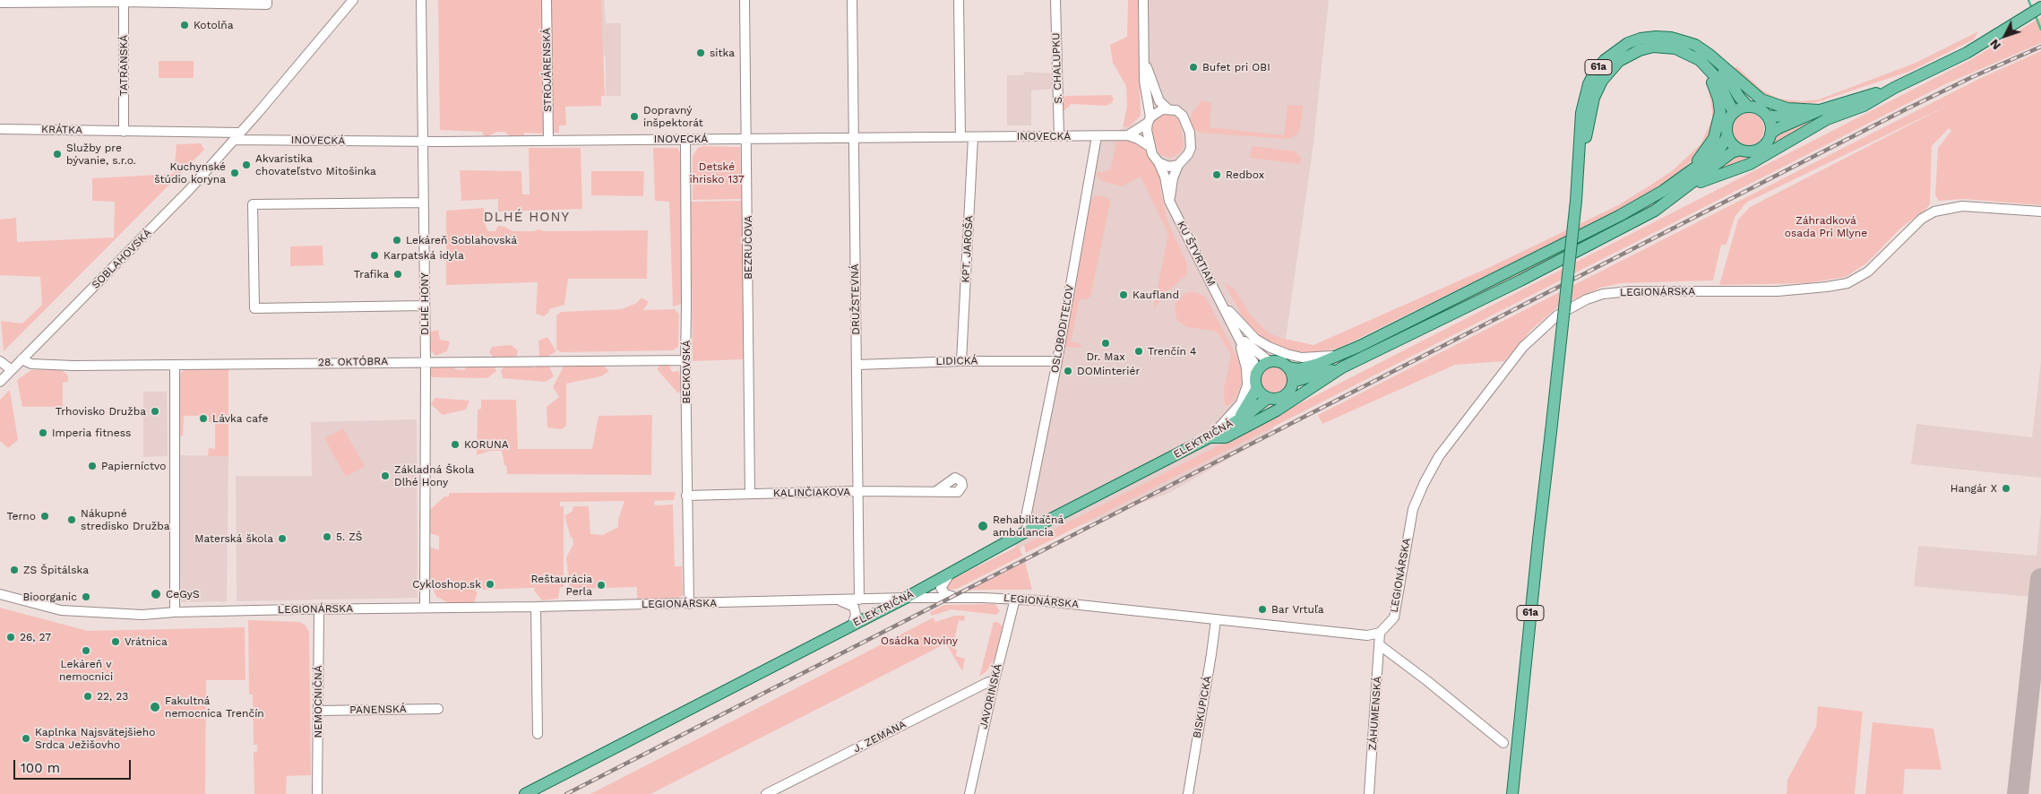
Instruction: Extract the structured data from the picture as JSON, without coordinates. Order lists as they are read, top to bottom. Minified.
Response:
{"streets":{"main road":["61a","ELEKTRIČNÁ"],"street":["TATRANSKÁ","S. CHALUPKU","STROJÁRENSKÁ","KRÁTKA","INOVECKÁ","BEZRUČOVA","KPT. JAROŠA","KU ŠTVRTIAM","SOBLAHOVSKÁ","LEGIONÁRSKA","DRUŽSTEVNÁ","DLHÉ HONY","OSLOBODITEĽOV","LIDICKÁ","28. OKTÓBRA","BECKOVSKÁ","KALINČIAKOVA","JAVORINSKÁ","NEMOCNIČNÁ","BISKUPICKÁ","PANENSKÁ","ZÁHUMENSKÁ","J. ZEMANA"]},"crossings":[["TATRANSKÁ","KRÁTKA"],["S. CHALUPKU","INOVECKÁ"],["STROJÁRENSKÁ","INOVECKÁ"],["INOVECKÁ","BEZRUČOVA"],["INOVECKÁ","KPT. JAROŠA"],["INOVECKÁ","KU ŠTVRTIAM"],["INOVECKÁ","SOBLAHOVSKÁ"],["INOVECKÁ","DRUŽSTEVNÁ"],["INOVECKÁ","DLHÉ HONY"],["INOVECKÁ","OSLOBODITEĽOV"],["INOVECKÁ","BECKOVSKÁ"],["BEZRUČOVA","KALINČIAKOVA"],["KPT. JAROŠA","LIDICKÁ"],["KU ŠTVRTIAM","ELEKTRIČNÁ"],["SOBLAHOVSKÁ","28. OKTÓBRA"],["LEGIONÁRSKA","DRUŽSTEVNÁ"],["LEGIONÁRSKA","DLHÉ HONY"],["LEGIONÁRSKA","BECKOVSKÁ"],["LEGIONÁRSKA","ELEKTRIČNÁ"],["LEGIONÁRSKA","JAVORINSKÁ"],["LEGIONÁRSKA","NEMOCNIČNÁ"],["LEGIONÁRSKA","BISKUPICKÁ"],["LEGIONÁRSKA","ZÁHUMENSKÁ"],["DRUŽSTEVNÁ","LIDICKÁ"],["DRUŽSTEVNÁ","KALINČIAKOVA"],["DLHÉ HONY","28. OKTÓBRA"],["OSLOBODITEĽOV","LIDICKÁ"],["28. OKTÓBRA","BECKOVSKÁ"],["BECKOVSKÁ","KALINČIAKOVA"],["JAVORINSKÁ","J. ZEMANA"],["NEMOCNIČNÁ","PANENSKÁ"]],"districts":["DLHÉ HONY"],"parks":["Detské ihrisko 137","Záhradková osada Pri Mlyne","Osádka Noviny"],"places":["Kotolňa","sitka","Bufet pri OBI","Dopravný inšpektorát","Služby pre bývanie, s.r.o.","Akvaristika chovateľstvo Mitošinka","Kuchynské štúdio koryna","Redbox","Lekáreň Soblahovská","Karpatská idyla","Trafika","Kaufland","Dr. Max","Trenčín 4","DOMinteriér","Trhovisko Družba","Lávka cafe","Imperia fitness","KORUNA","Papierníctvo","Základná Škola Dlhé Hony","Hangár X","Terno","Nákupné stredisko Družba","Rehabilitačná ambulancia","5. ZŠ","Materská škola","ZS Špitálska","Cykloshop.sk","Reštaurácia Perla","CeGyS","Bioorganic","Bar Vrtuľa","26, 27","Vrátnica","Lekáreň v nemocnici","22, 23","Fakultná nemocnica Trenčín","Kaplnka Najsvätejšieho Srdca Ježišovho"],"scale_bar":"100 m","north":"bottom left"}
